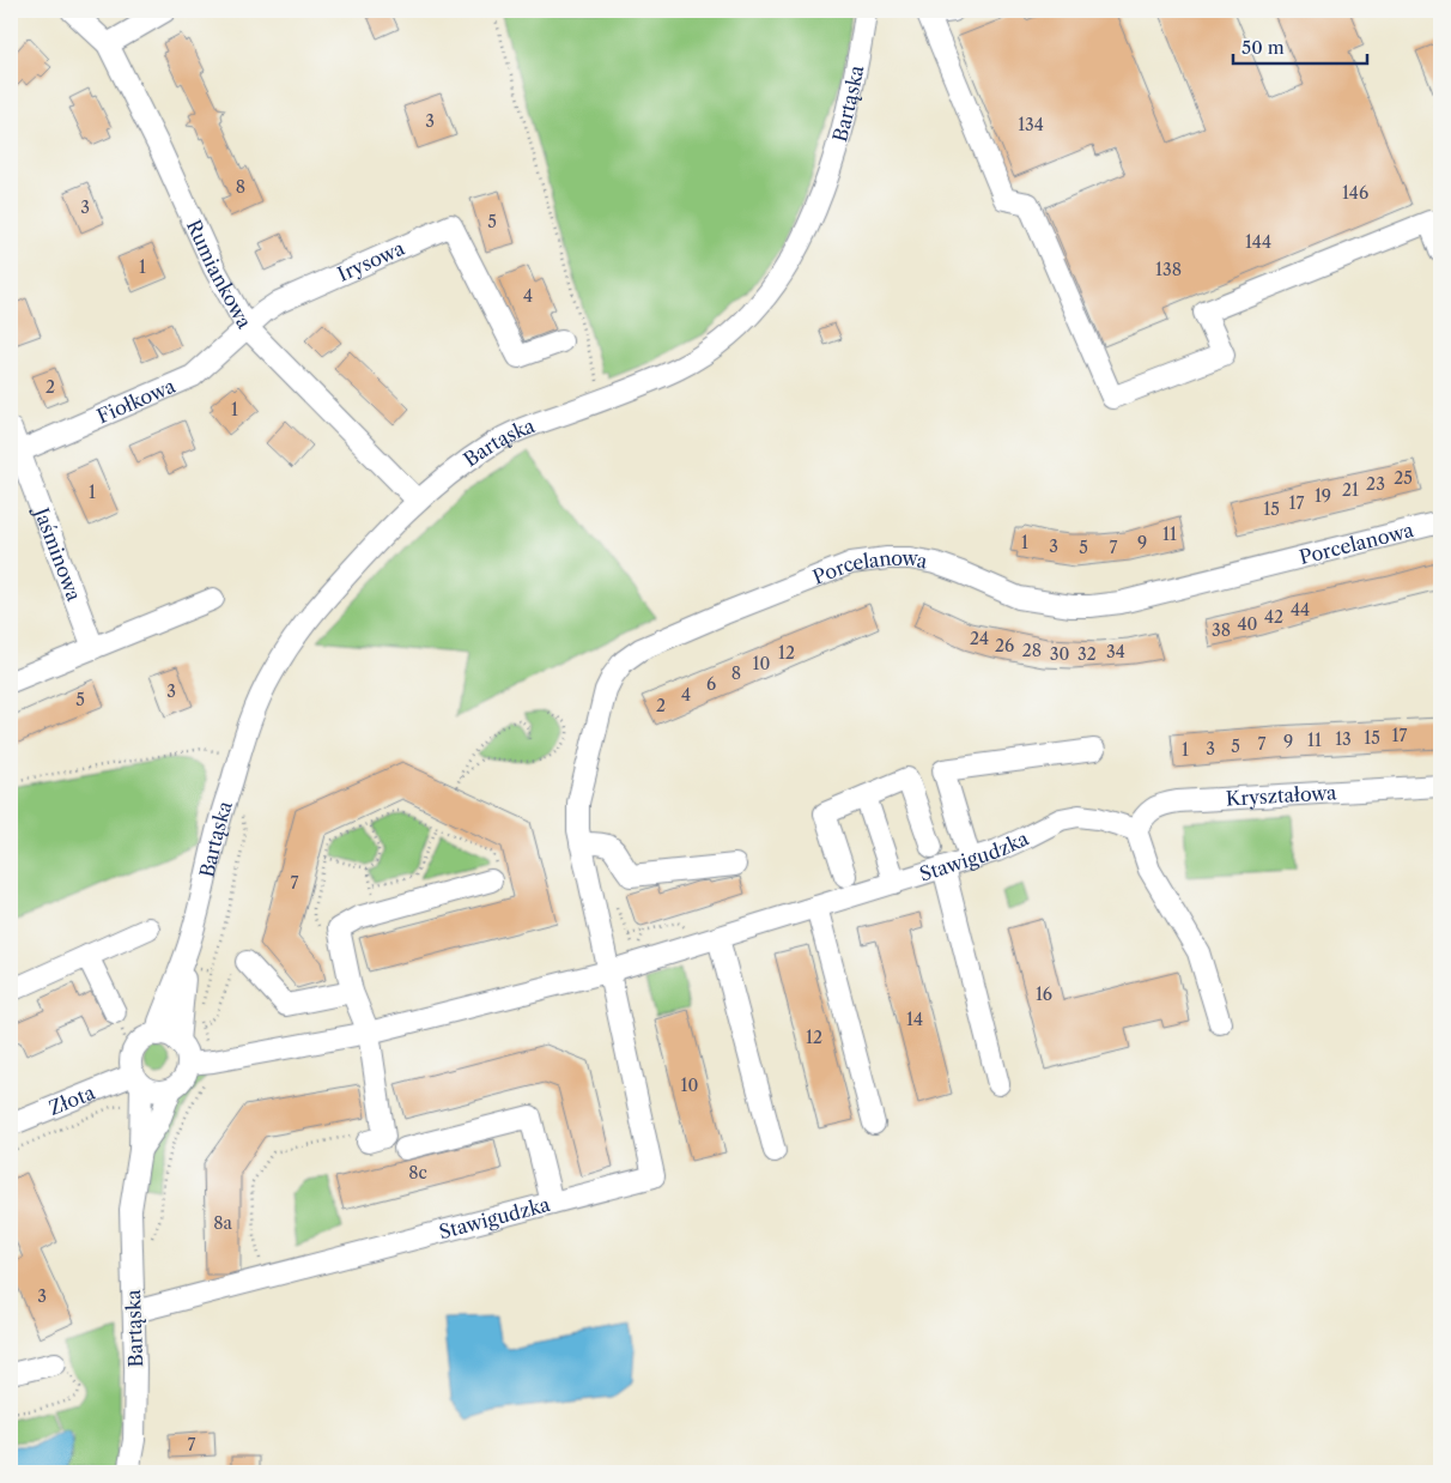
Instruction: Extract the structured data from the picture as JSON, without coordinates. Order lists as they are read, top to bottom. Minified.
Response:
{"streets":{"street":["Bartąska","Irysowa","Rumiankowa","Fiołkowa","Porcelanowa","Jaśminowa","Kryształowa","Stawigudzka","Złota"]},"crossings":[["Bartąska","Rumiankowa"],["Bartąska","Stawigudzka"],["Bartąska","Złota"],["Irysowa","Rumiankowa"],["Irysowa","Fiołkowa"],["Rumiankowa","Fiołkowa"],["Fiołkowa","Jaśminowa"],["Porcelanowa","Stawigudzka"],["Kryształowa","Stawigudzka"],["Stawigudzka","Złota"]],"house_numbers":["3","134","8","146","3","5","144","1","138","4","2","1","25","23","21","1","19","17","15","11","1","9","3","5","7","44","42","40","38","24","26","28","34","12","30","32","10","8","6","3","4","5","2","17","15","13","11","9","7","5","3","1","7","16","14","12","10","8c","8a","3","7"],"scale_bar":"50 m"}
